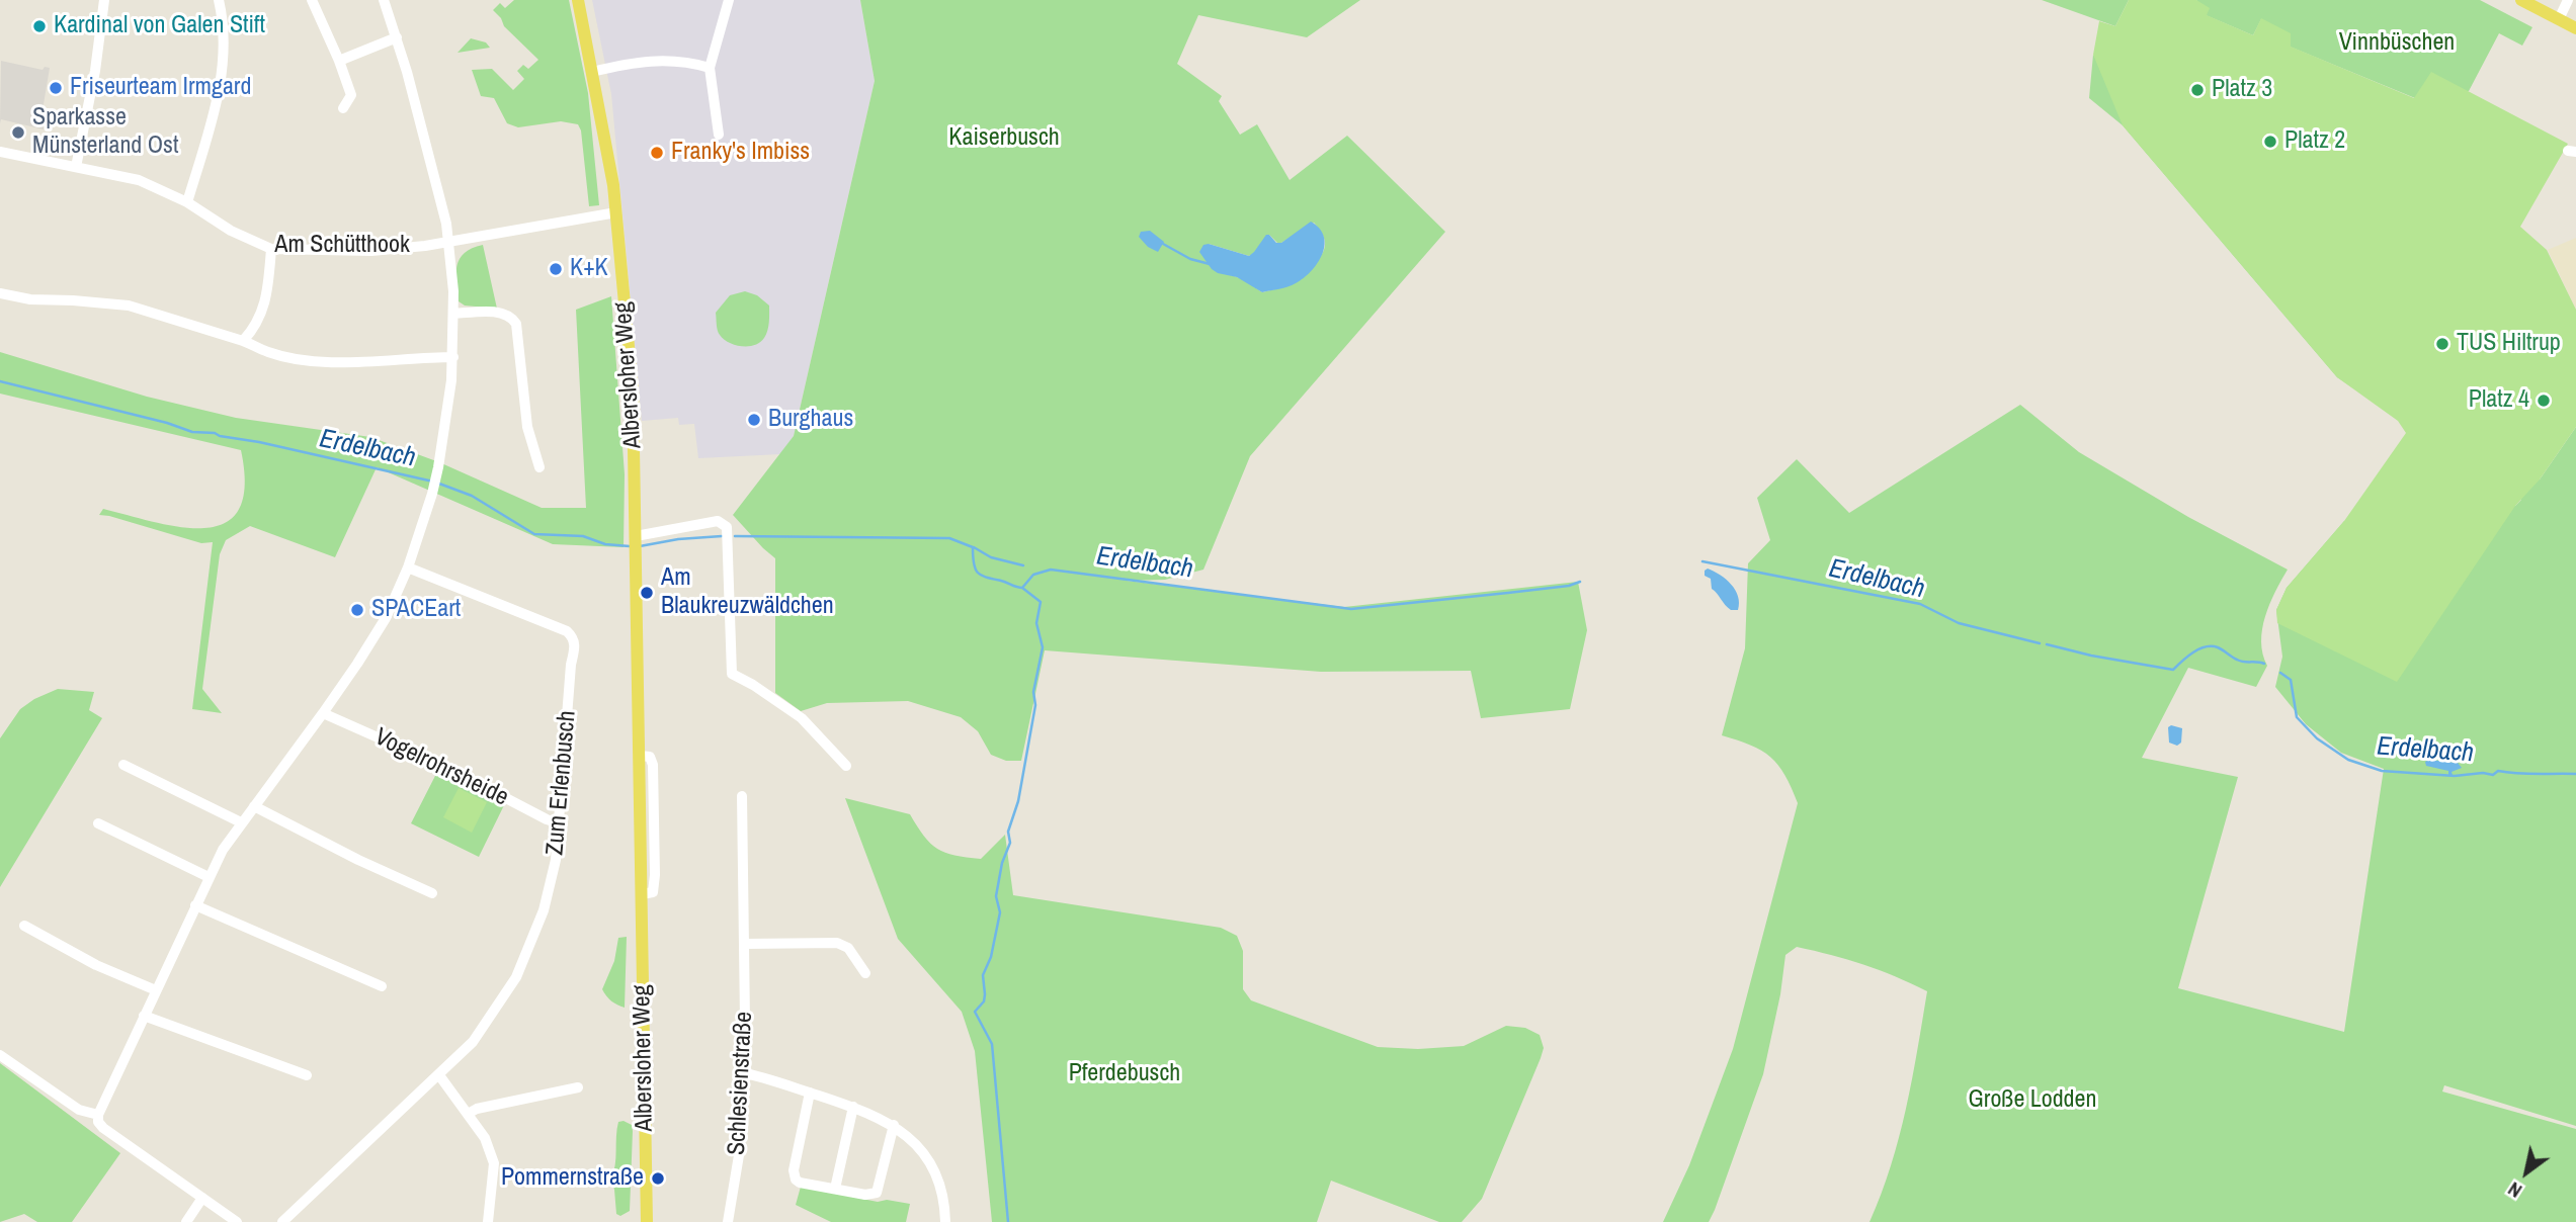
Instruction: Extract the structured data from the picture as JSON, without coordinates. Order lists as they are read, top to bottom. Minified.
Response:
{"streets":{"main road":["Albersloher Weg"],"street":["Am Schütthook","Vogelrohrsheide","Zum Erlenbusch","Schlesienstraße"]},"crossings":[["Am Schütthook","Albersloher Weg"],["Vogelrohrsheide","Zum Erlenbusch"]],"water":["Erdelbach"],"parks":["Vinnbüschen","Kaiserbusch","Pferdebusch","Große Lodden"],"places":["Kardinal von Galen Stift","Friseurteam Irmgard","Platz 3","Sparkasse Münsterland Ost","Platz 2","Franky's Imbiss","K+K","TUS Hiltrup","Platz 4","Burghaus","Am Blaukreuzwäldchen","SPACEart","Pommernstraße"],"north":"bottom left"}
